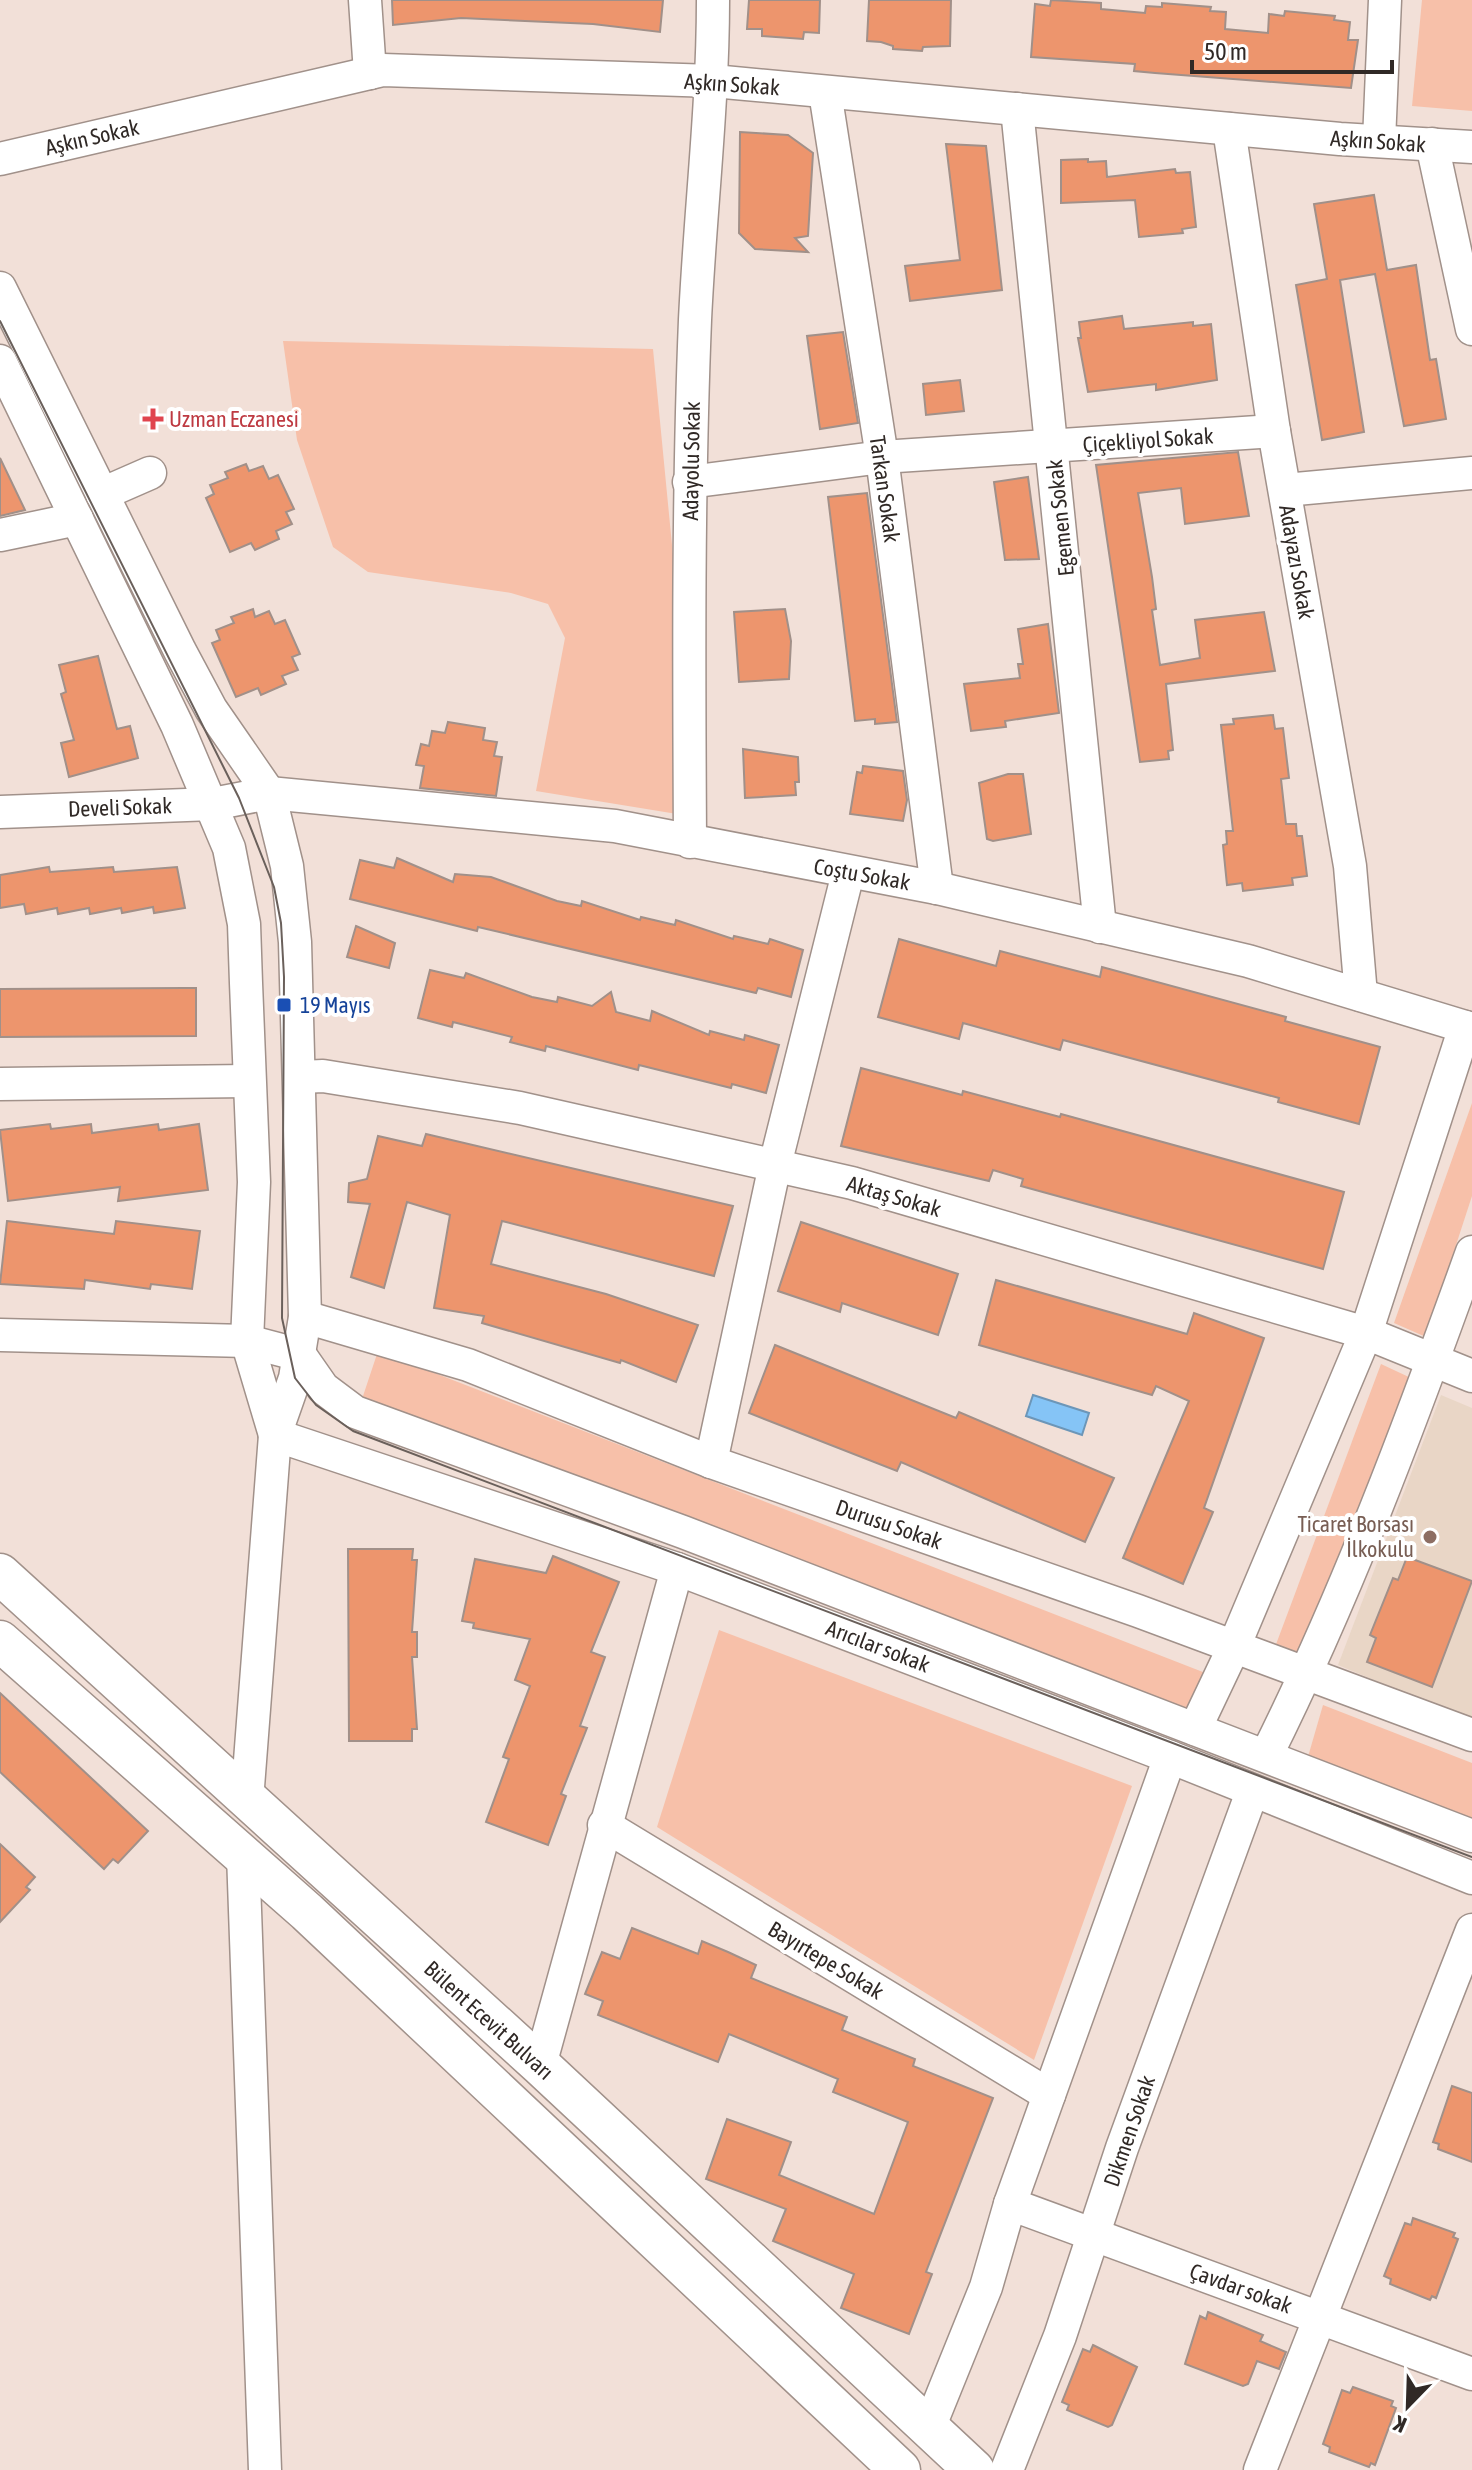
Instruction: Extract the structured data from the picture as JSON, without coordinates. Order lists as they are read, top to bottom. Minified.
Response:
{"streets":{"main road":["Bülent Ecevit Bulvarı"],"street":["Aşkın Sokak","Çiçekliyol Sokak","Adayolu Sokak","Tarkan Sokak","Egemen Sokak","Adayazı Sokak","Develi Sokak","Coştu Sokak","Aktaş Sokak","Durusu Sokak","Arıcılar sokak","Bayırtepe Sokak","Dikmen Sokak","Çavdar sokak"]},"crossings":[["Aşkın Sokak","Adayolu Sokak"],["Aşkın Sokak","Tarkan Sokak"],["Aşkın Sokak","Egemen Sokak"],["Aşkın Sokak","Adayazı Sokak"],["Çiçekliyol Sokak","Adayolu Sokak"],["Çiçekliyol Sokak","Tarkan Sokak"],["Çiçekliyol Sokak","Egemen Sokak"],["Çiçekliyol Sokak","Adayazı Sokak"],["Adayolu Sokak","Coştu Sokak"],["Tarkan Sokak","Coştu Sokak"],["Egemen Sokak","Coştu Sokak"],["Adayazı Sokak","Coştu Sokak"],["Develi Sokak","Coştu Sokak"],["Arıcılar sokak","Dikmen Sokak"],["Dikmen Sokak","Çavdar sokak"]],"places":{"health":["Uzman Eczanesi"],"transit":["19 Mayıs"],"other":["Ticaret Borsası İlkokulu"]},"scale_bar":"50 m","north":"bottom left"}
